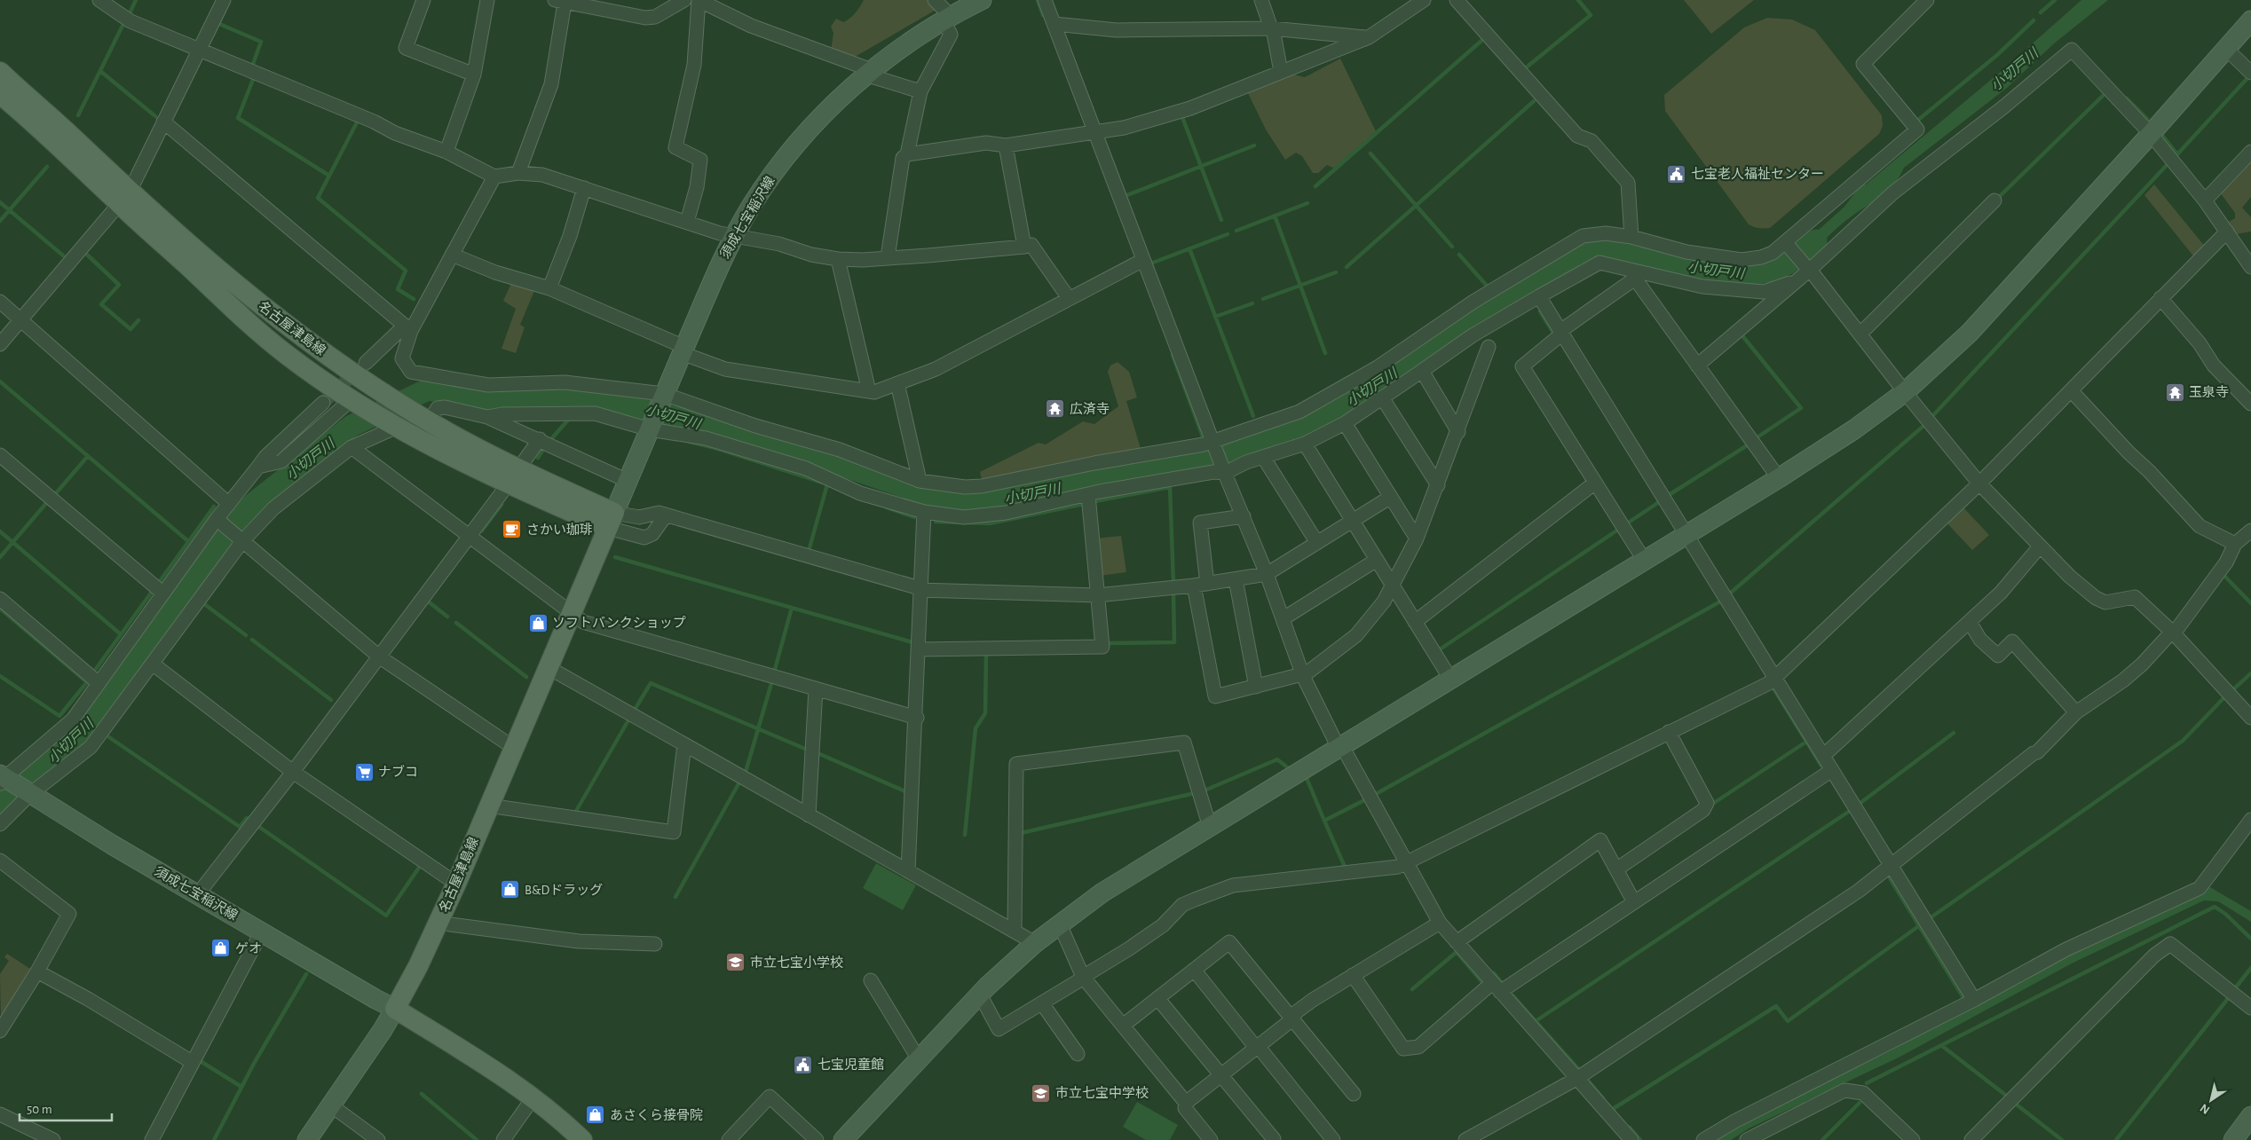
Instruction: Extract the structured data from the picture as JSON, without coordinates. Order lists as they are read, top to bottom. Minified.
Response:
{"streets":{"main road":["名古屋津島線"],"street":["須成七宝稲沢線"]},"crossings":[["須成七宝稲沢線","名古屋津島線"]],"water":["小切戸川"],"places":{"public building":["七宝老人福祉センター","七宝児童館"],"temple":["玉泉寺","広済寺"],"cafe":["さかい珈琲"],"shop":["ソフトバンクショップ","B&Dドラッグ","ゲオ","あさくら接骨院"],"supermarket":["ナブコ"],"school or university":["市立七宝小学校","市立七宝中学校"]},"scale_bar":"50 m","north":"bottom left"}
